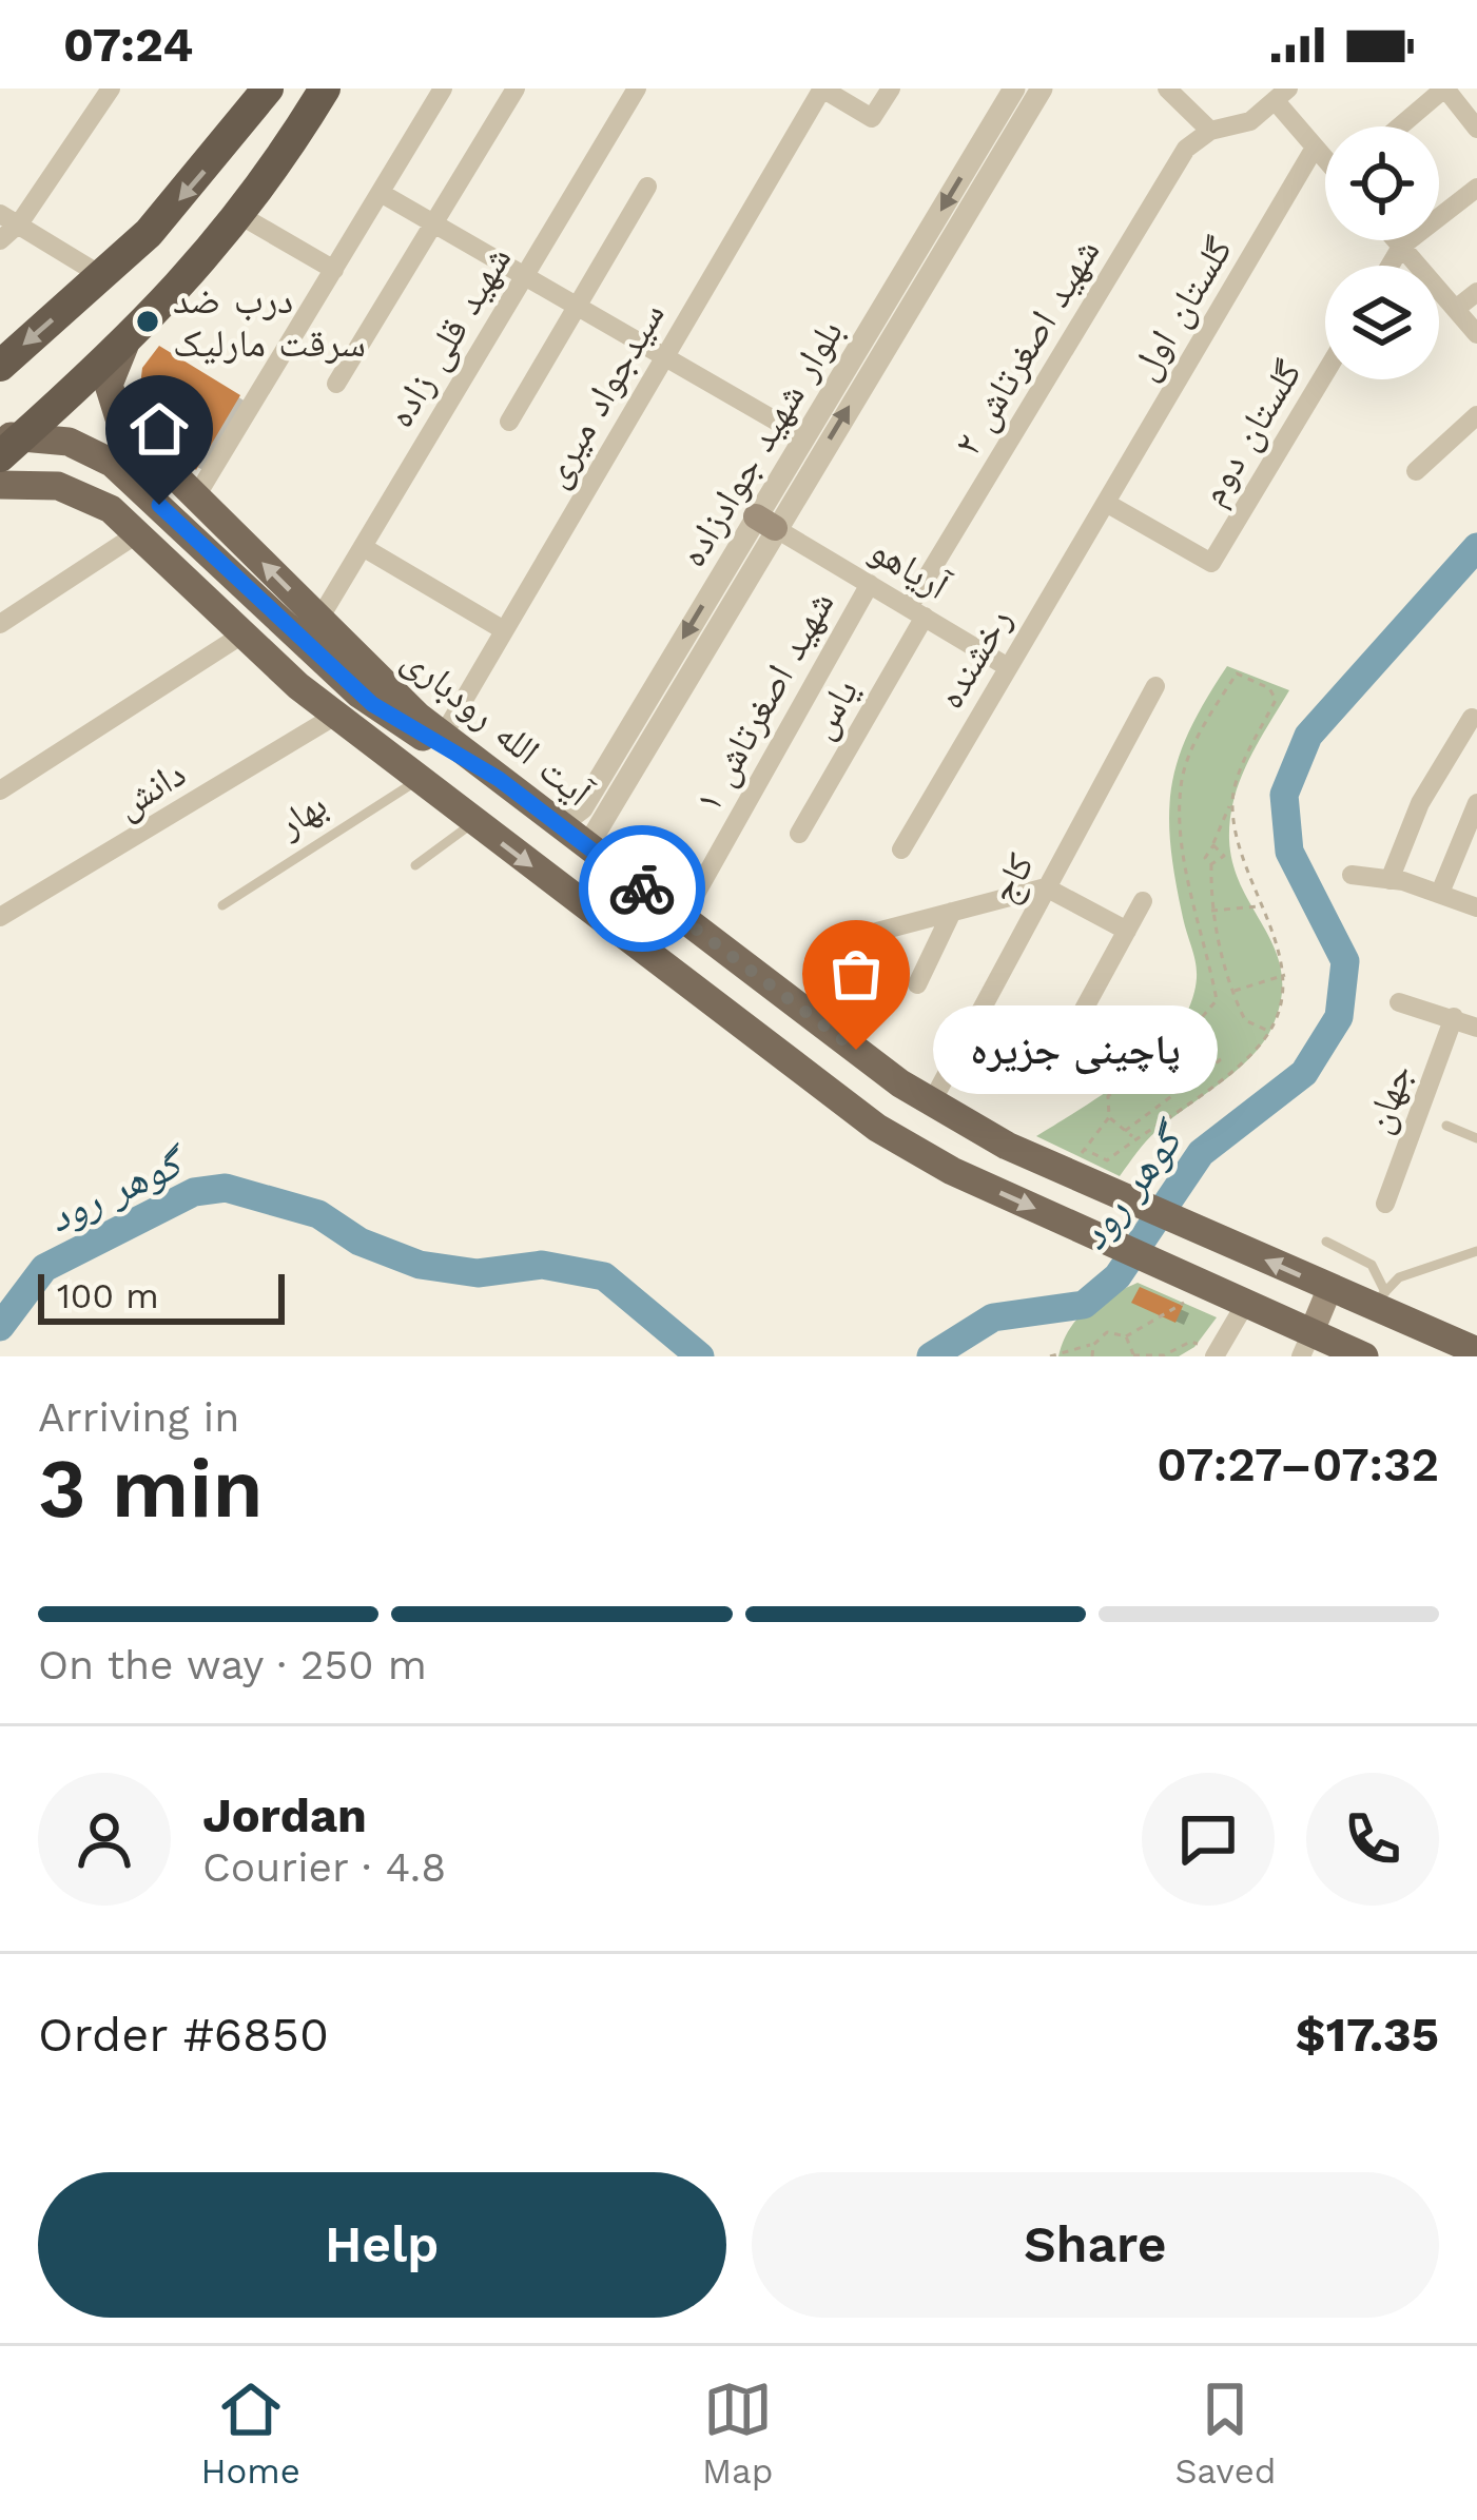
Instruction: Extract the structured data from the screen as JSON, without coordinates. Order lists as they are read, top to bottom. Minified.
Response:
{"streets":{"main road":["آیت الله رودباری"],"street":["گلستان اول","شهید قلی زاده","شهید اصغرتاش ۲","سیدجواد میری","گلستان دوم","بلوار شهید جوادزاده","آریاهو","رخشنده","شهید اصغرتاش ۱","یاس","دانش","کاج","جهان"],"lane":["بهار"]},"crossings":[["گلستان اول","گلستان دوم"],["گلستان اول","رخشنده"],["شهید قلی زاده","آیت الله رودباری"],["شهید اصغرتاش ۲","آریاهو"],["شهید اصغرتاش ۲","یاس"],["سیدجواد میری","آیت الله رودباری"],["گلستان دوم","رخشنده"],["بلوار شهید جوادزاده","آریاهو"],["بلوار شهید جوادزاده","آیت الله رودباری"],["آریاهو","رخشنده"],["آریاهو","شهید اصغرتاش ۱"],["آریاهو","یاس"],["شهید اصغرتاش ۱","آیت الله رودباری"],["آیت الله رودباری","کاج"]],"water":["گوهر رود"],"places":["درب ضد سرقت مارلیک","پاچینی جزیره"],"scale_bar":"100 m","page":{"status":"07:24","bubble":"پاچینی جزیره","scale":"100 m","heading":["3 min","Arriving in","07:27–07:32"],"panel":["Jordan","Courier · 4.8","Order #6850","$17.35"],"bar":"On the way · 250 m","buttons":["Help","Share"],"tabs":["Home","Map","Saved"]}}
